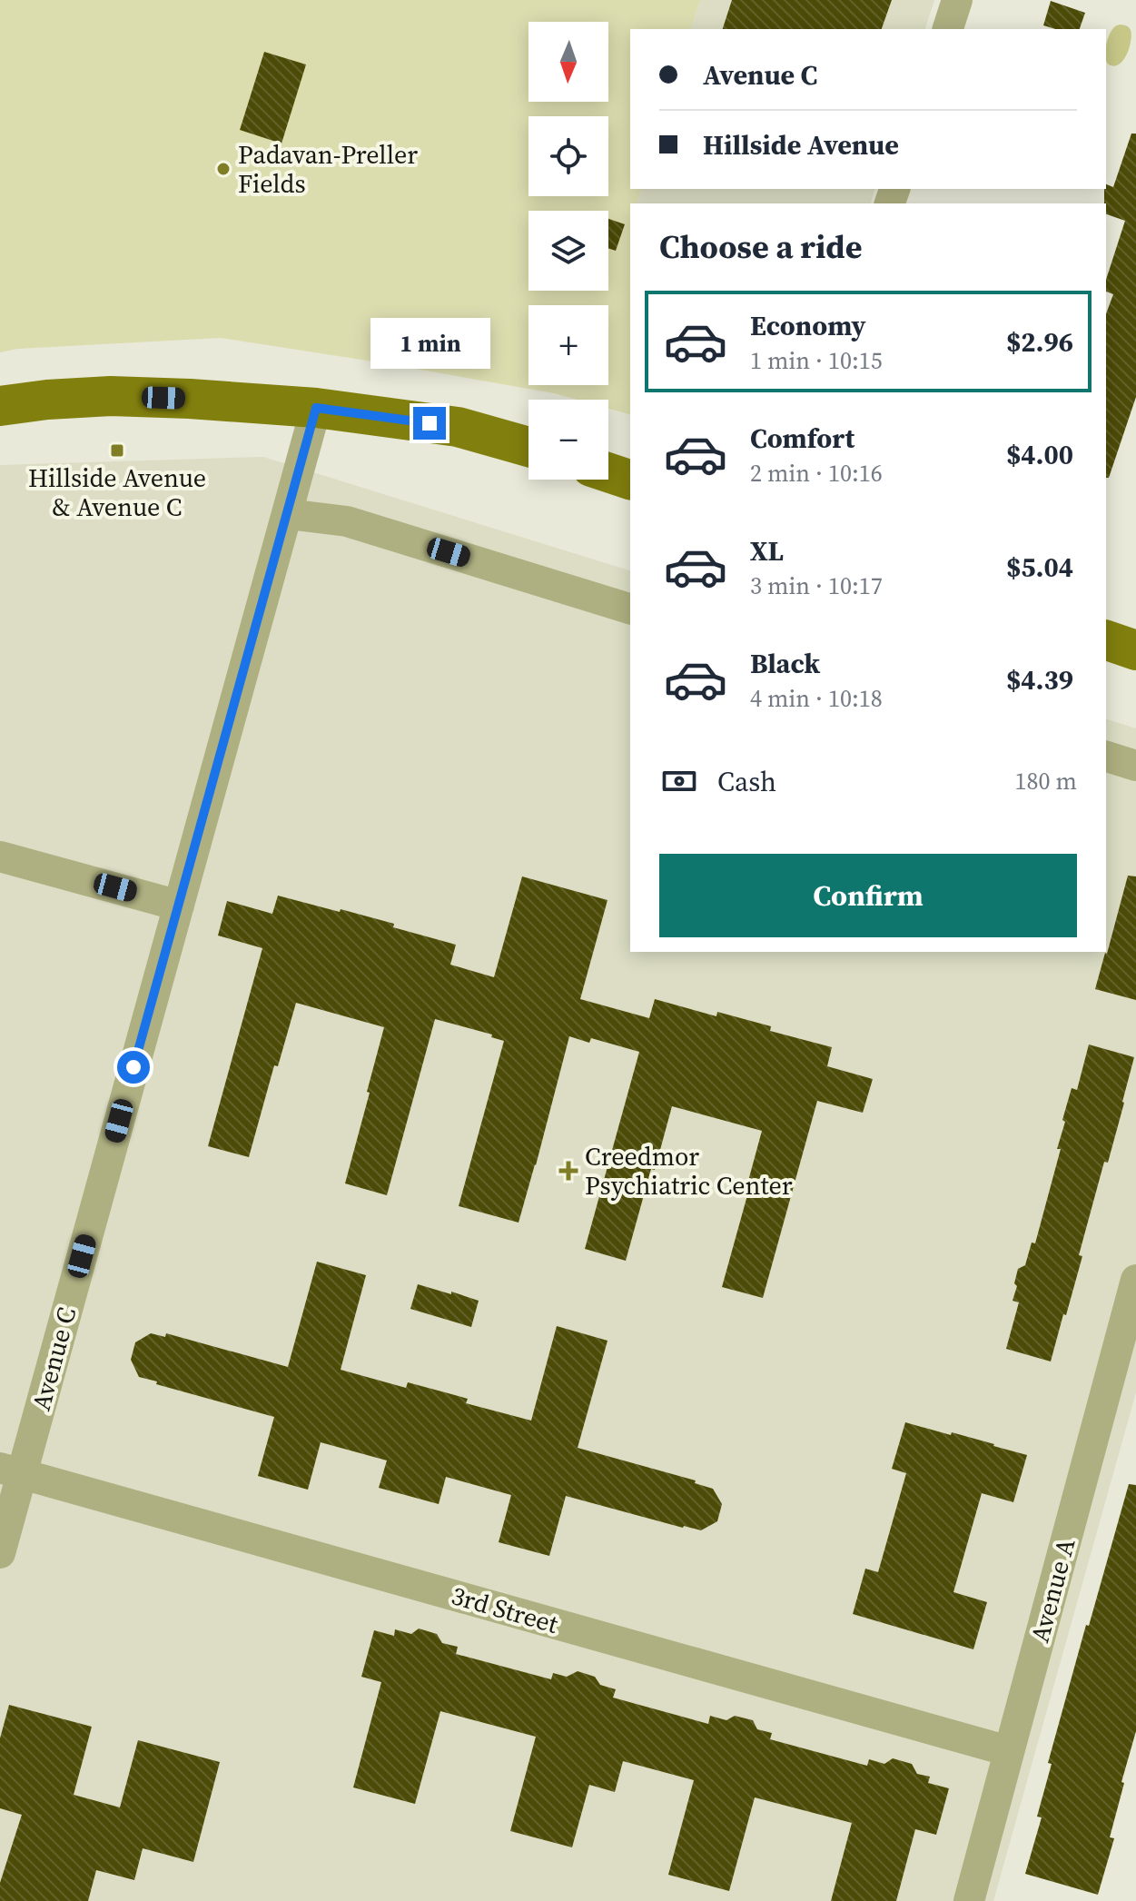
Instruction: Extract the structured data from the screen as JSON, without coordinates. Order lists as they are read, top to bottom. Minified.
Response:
{"streets":{"street":["Avenue C","Avenue A","3rd Street"]},"crossings":[["Avenue C","3rd Street"],["Avenue A","3rd Street"]],"places":{"other":["Padavan-Preller Fields"],"transit":["Hillside Avenue & Avenue C"],"health":["Creedmor Psychiatric Center"]},"north":"bottom","page":{"map_buttons":["+","−"],"banner":["Avenue C","Hillside Avenue"],"heading":"Choose a ride","list":[{"name":"Economy","note":"1 min · 10:15","value":"$2.96"},{"name":"Comfort","note":"2 min · 10:16","value":"$4.00"},{"name":"XL","note":"3 min · 10:17","value":"$5.04"},{"name":"Black","note":"4 min · 10:18","value":"$4.39"}],"bubble":"1 min","pay":["Cash","180 m"],"buttons":"Confirm"}}
